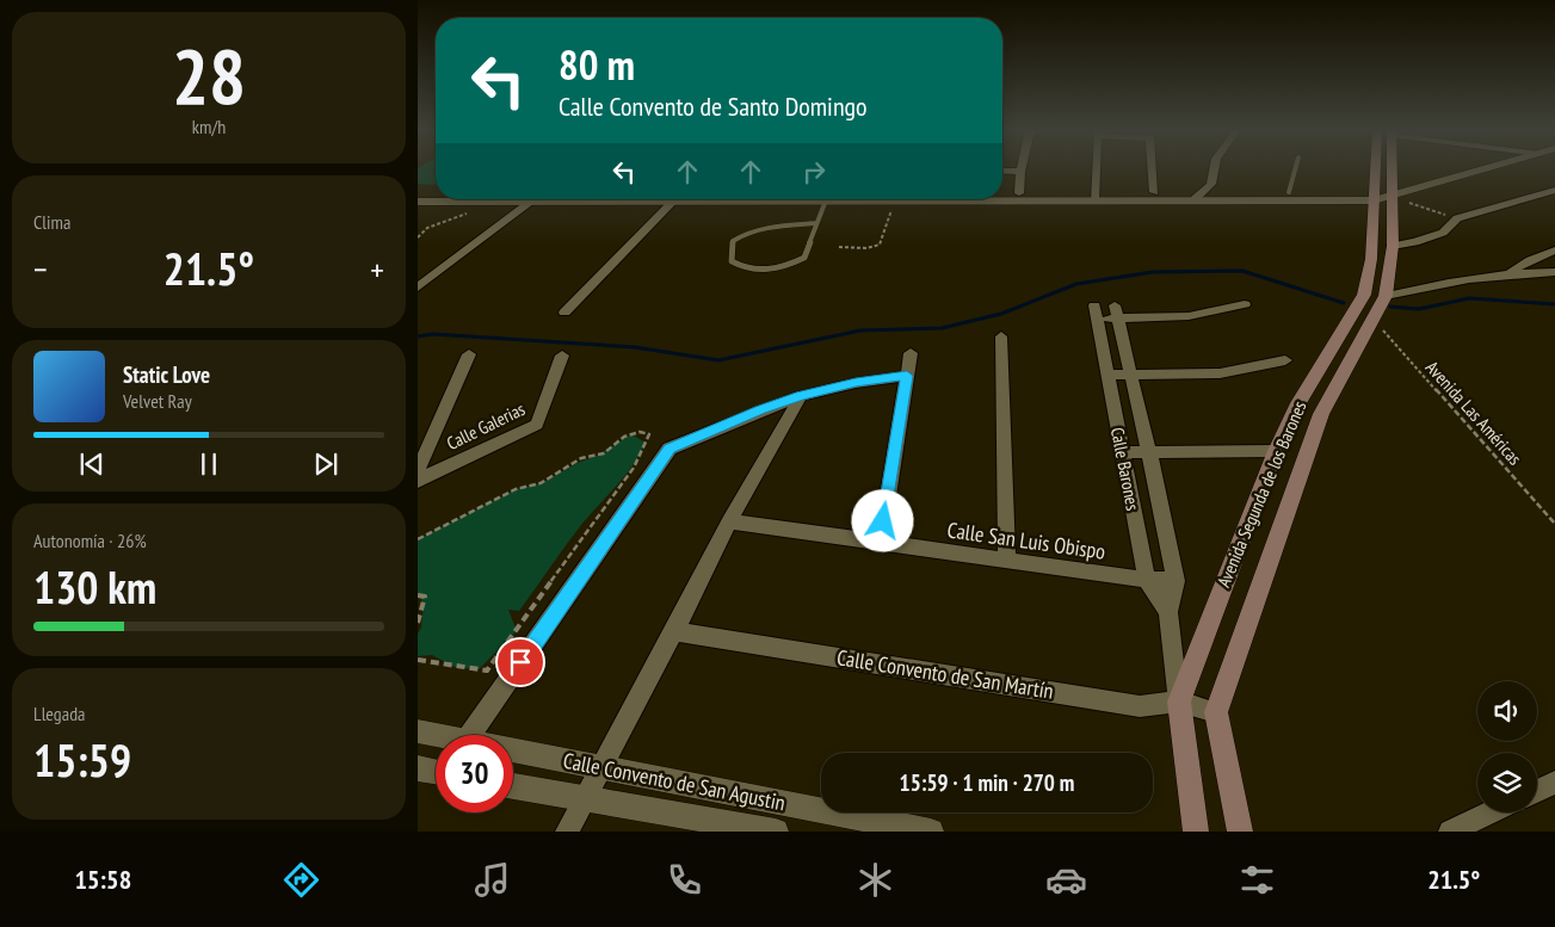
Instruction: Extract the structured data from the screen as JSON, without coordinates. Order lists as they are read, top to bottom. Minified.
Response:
{"streets":{"main road":["Avenida Segunda de los Barones"],"street":["Calle Galerias","Calle Barones","Calle San Luis Obispo","Calle Convento de San Martín","Calle Convento de San Agustin"],"path":["Avenida Las Américas"]},"crossings":[["Avenida Las Américas","Avenida Segunda de los Barones"],["Calle Barones","Avenida Segunda de los Barones"],["Calle Barones","Calle San Luis Obispo"],["Calle Barones","Calle Convento de San Martín"],["Avenida Segunda de los Barones","Calle Convento de San Martín"]],"page":{"tile":[["28","km/h"],"Clima",["Autonomía · 26%","130 km"],["Llegada","15:59"]],"turn":["80 m","Calle Convento de Santo Domingo"],"heat":["−","21.5°","+"],"song":["Static Love","Velvet Ray"],"limit":"30","trip":"15:59 · 1 min · 270 m","tabs":["15:58","21.5°"]}}
